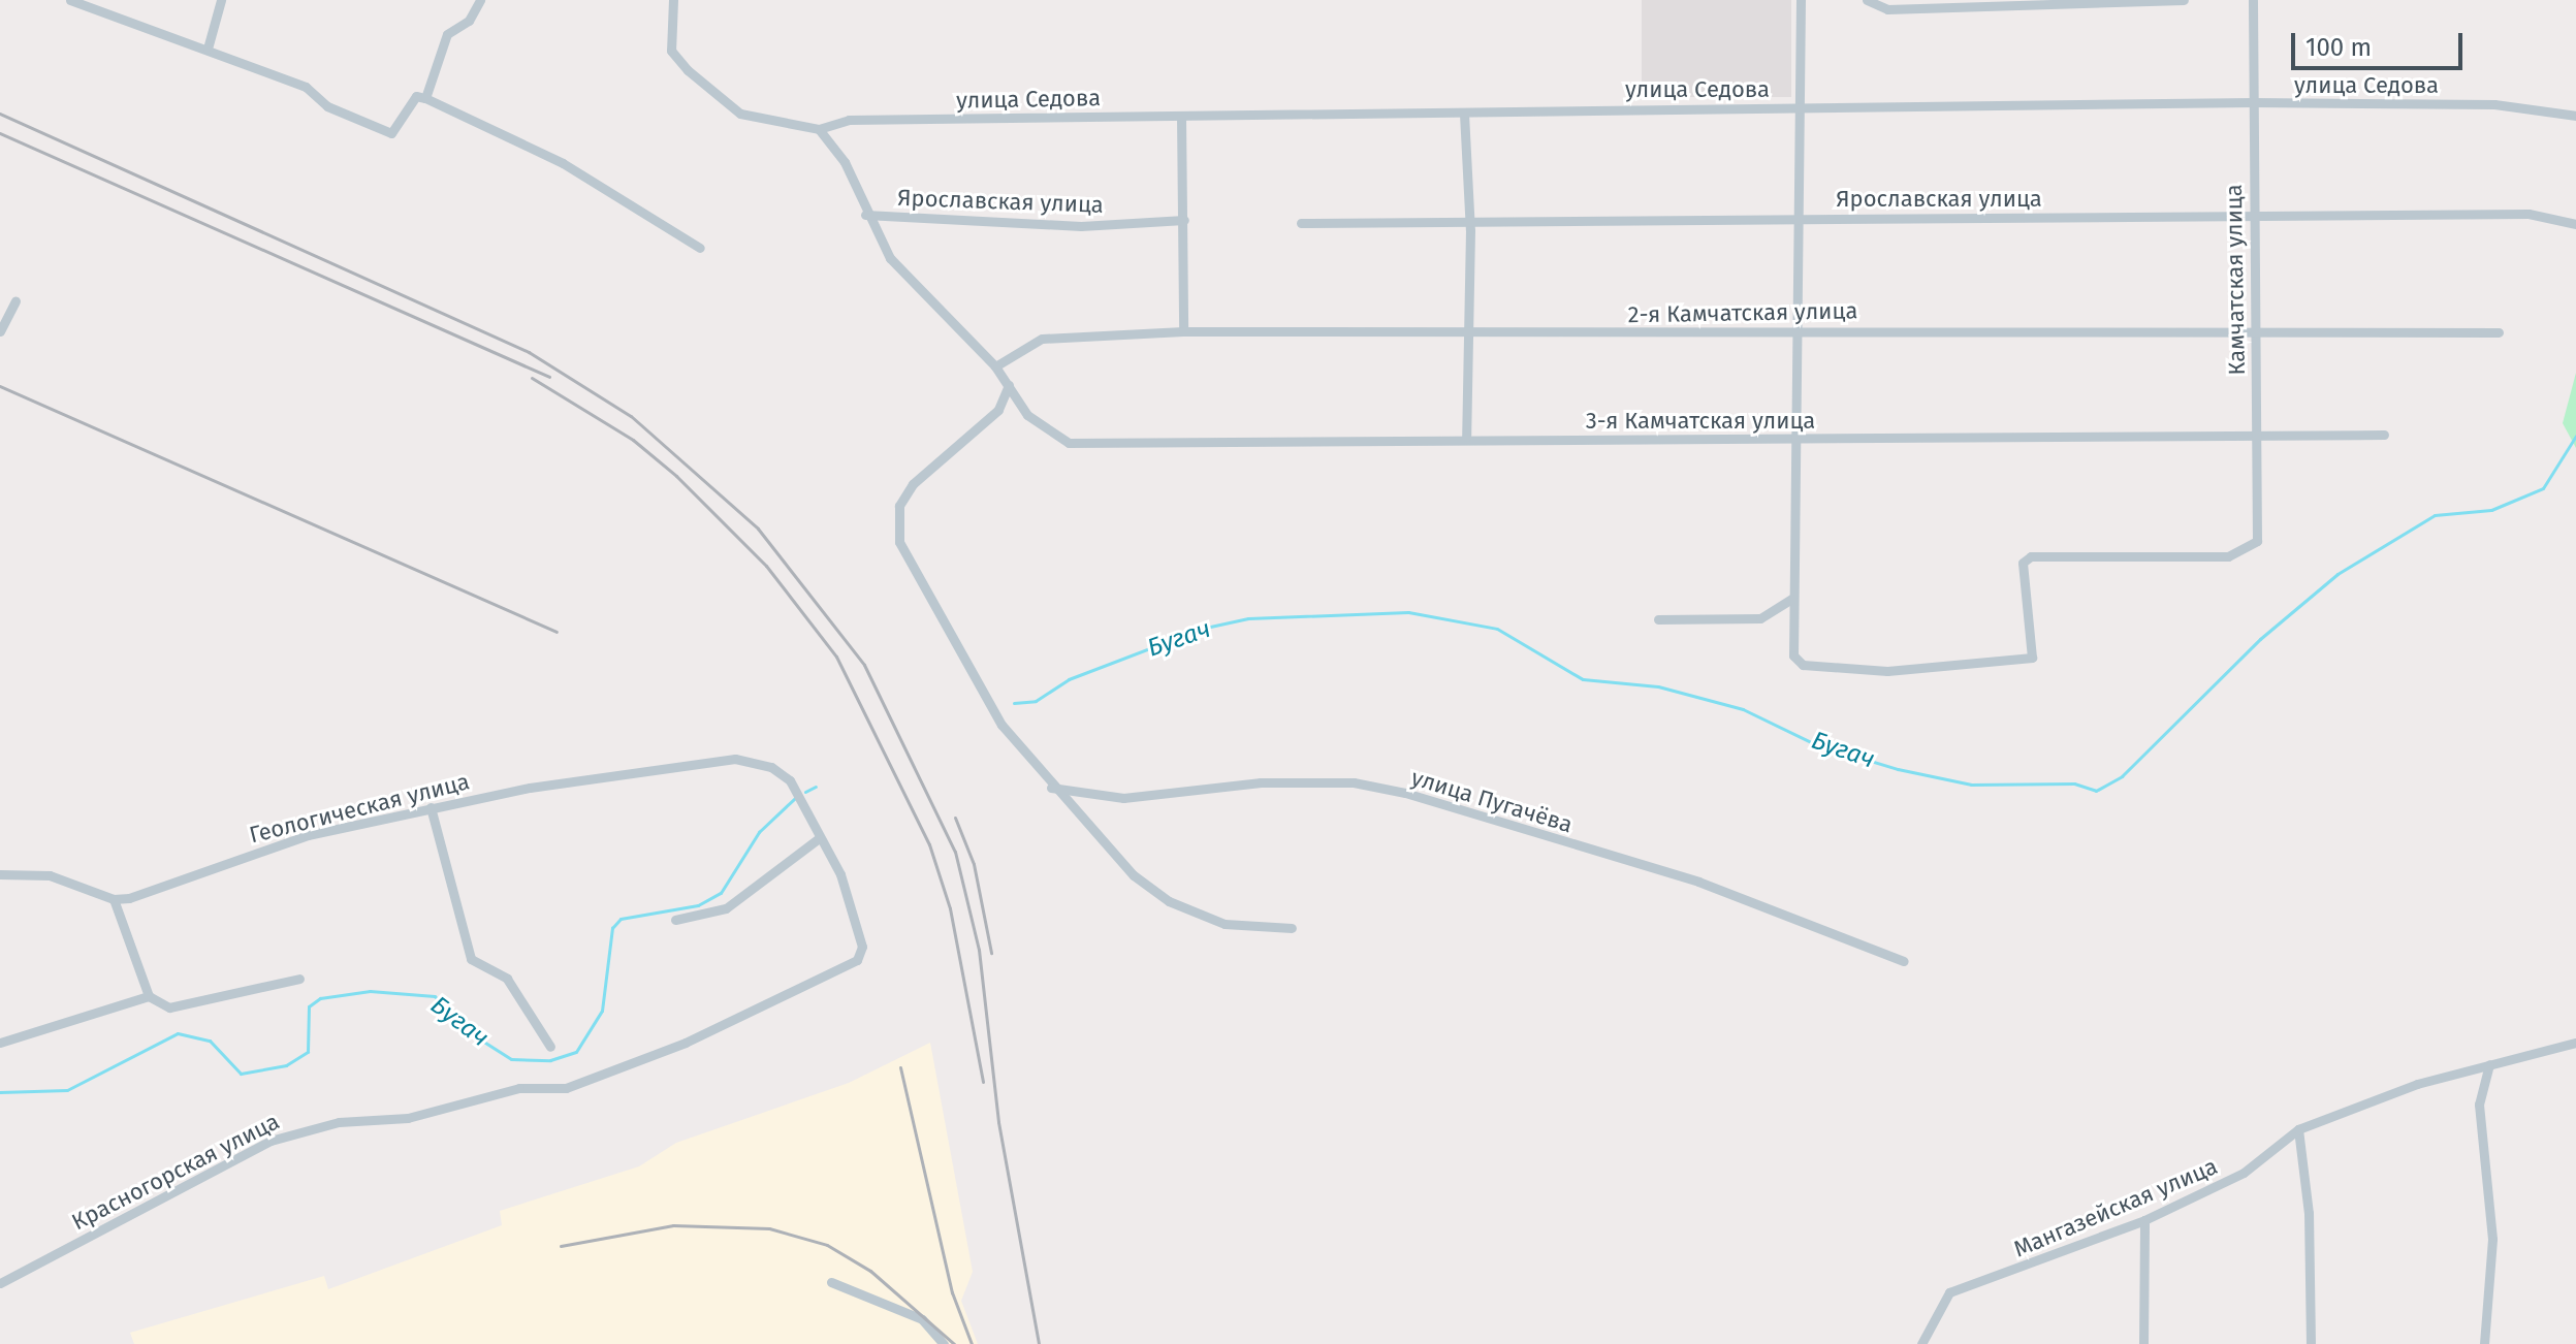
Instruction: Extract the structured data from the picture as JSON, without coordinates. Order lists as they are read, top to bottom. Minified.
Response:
{"streets":{"street":["улица Седова","Ярославская улица","Камчатская улица","2-я Камчатская улица","3-я Камчатская улица","улица Пугачёва","Геологическая улица","Красногорская улица","Мангазейская улица"]},"crossings":[["улица Седова","Камчатская улица"],["Ярославская улица","Камчатская улица"],["Камчатская улица","2-я Камчатская улица"],["Камчатская улица","3-я Камчатская улица"],["Геологическая улица","Красногорская улица"]],"water":["Бугач"],"scale_bar":"100 m"}
